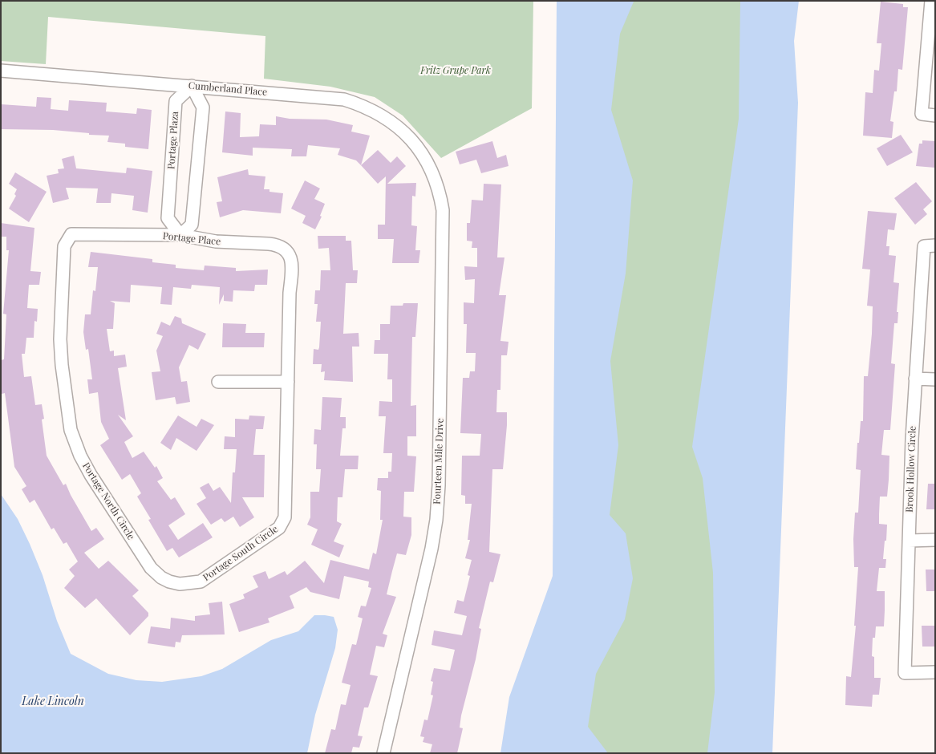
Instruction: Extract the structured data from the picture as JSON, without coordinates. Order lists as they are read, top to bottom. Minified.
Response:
{"streets":{"street":["Cumberland Place","Portage Plaza","Portage Place","Fourteen Mile Drive","Brook Hollow Circle","Portage North Circle","Portage South Circle"]},"crossings":[["Cumberland Place","Portage Plaza"],["Cumberland Place","Fourteen Mile Drive"],["Portage Plaza","Portage Place"],["Portage Place","Portage North Circle"],["Portage Place","Portage South Circle"],["Portage North Circle","Portage South Circle"]],"water":["Lake Lincoln"],"parks":["Fritz Grupe Park"]}
